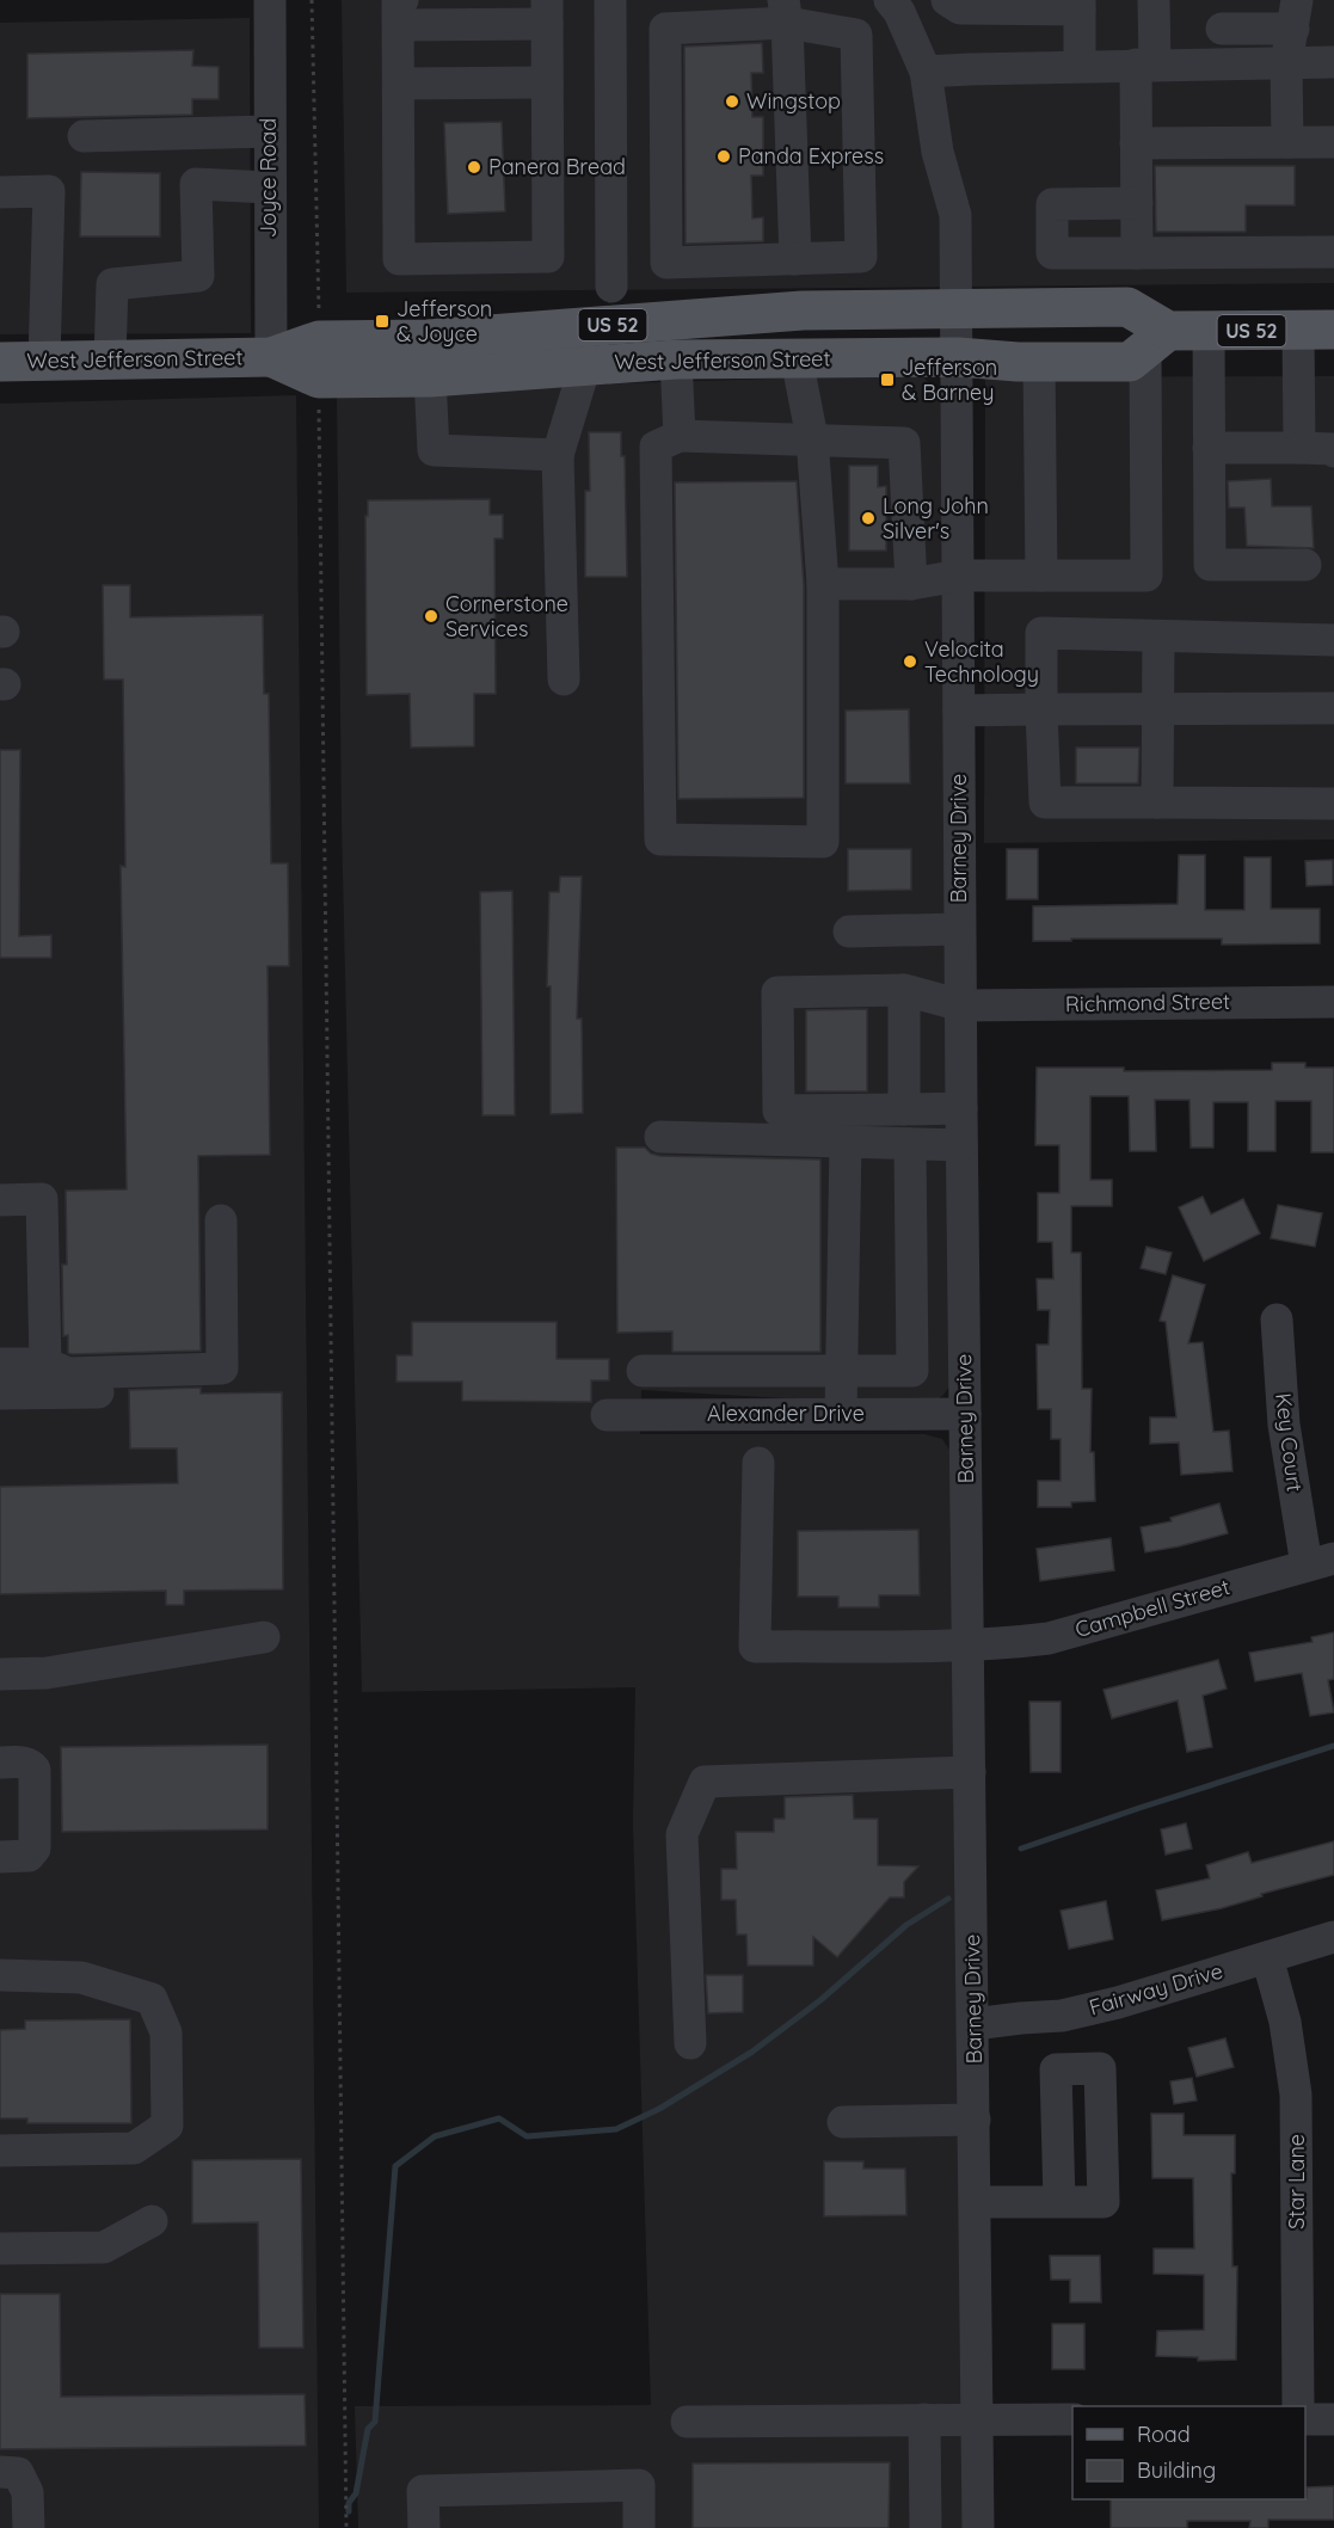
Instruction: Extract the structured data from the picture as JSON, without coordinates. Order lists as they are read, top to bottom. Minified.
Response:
{"streets":{"main road":["US 52","West Jefferson Street"],"street":["Joyce Road","Barney Drive","Richmond Street","Alexander Drive","Key Court","Campbell Street","Fairway Drive","Star Lane"]},"crossings":[["Joyce Road","West Jefferson Street"],["West Jefferson Street","Barney Drive"],["Barney Drive","Richmond Street"],["Barney Drive","Alexander Drive"],["Barney Drive","Campbell Street"],["Barney Drive","Fairway Drive"],["Key Court","Campbell Street"],["Fairway Drive","Star Lane"]],"places":{"other":["Wingstop","Panda Express","Panera Bread","Long John Silver's","Cornerstone Services","Velocita Technology"],"transit":["Jefferson & Joyce","Jefferson & Barney"]},"legend":["Road","Building"]}
